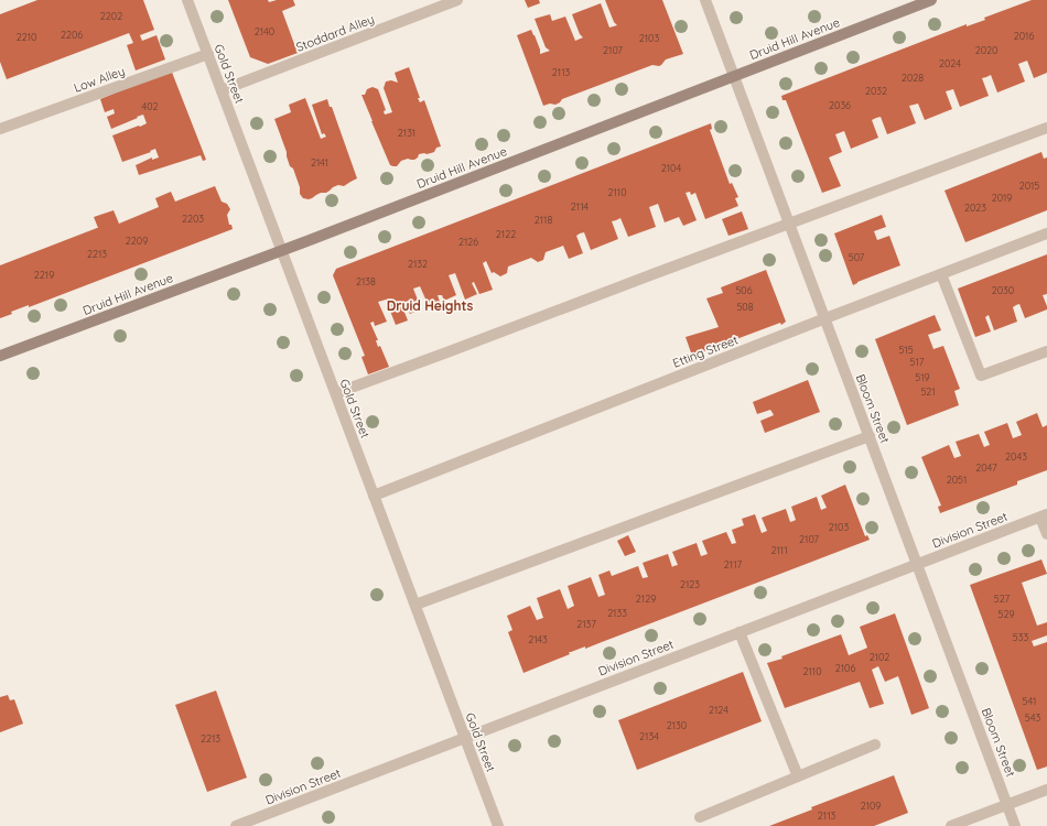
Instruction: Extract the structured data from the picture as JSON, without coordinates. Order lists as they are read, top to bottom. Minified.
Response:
{"streets":{"main road":["Druid Hill Avenue"],"street":["Stoddard Alley","Gold Street","Low Alley","Etting Street","Bloom Street","Division Street"]},"crossings":[["Stoddard Alley","Gold Street"],["Druid Hill Avenue","Gold Street"],["Druid Hill Avenue","Bloom Street"],["Gold Street","Low Alley"],["Gold Street","Etting Street"],["Gold Street","Division Street"],["Etting Street","Bloom Street"],["Bloom Street","Division Street"]],"districts":["Druid Heights"],"house_numbers":["2202","2140","2206","2016","2210","2103","2107","2020","2024","2113","2028","2032","2036","402","2131","2141","2104","2015","2110","2019","2114","2023","2203","2118","2122","2209","2126","2213","507","2132","2219","2138","506","2030","508","515","517","519","521","2043","2047","2051","2103","2107","2111","2117","2123","2129","527","2133","529","2137","533","2143","2102","2106","2110","541","2124","543","2130","2134","2213","2109","2113"]}
